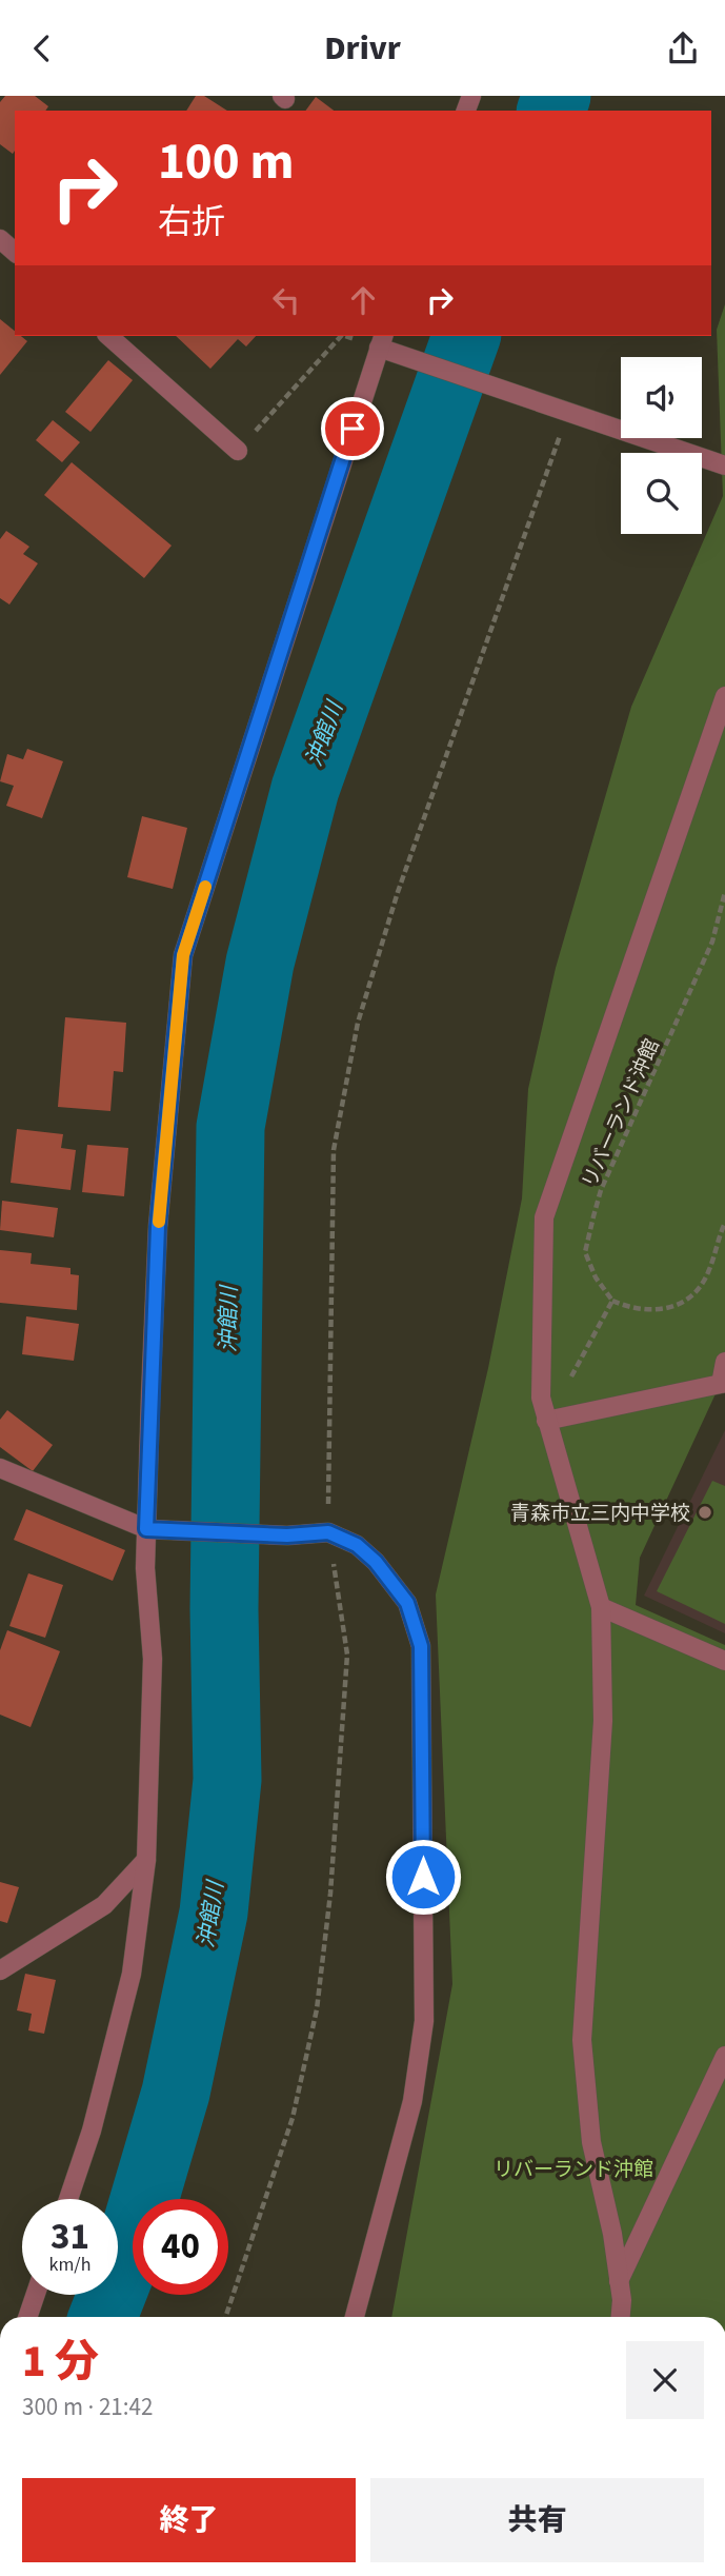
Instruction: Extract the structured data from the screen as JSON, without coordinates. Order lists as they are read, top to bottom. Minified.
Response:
{"streets":{"path":["リバーランド沖館"]},"water":["沖館川"],"parks":["リバーランド沖館"],"places":["青森市立三内中学校"],"page":{"header":"Drivr","turn":["100 m","右折"],"speed":"31 km/h","limit":"40","heading":["1 分","300 m · 21:42"],"buttons":["終了","共有"]}}
